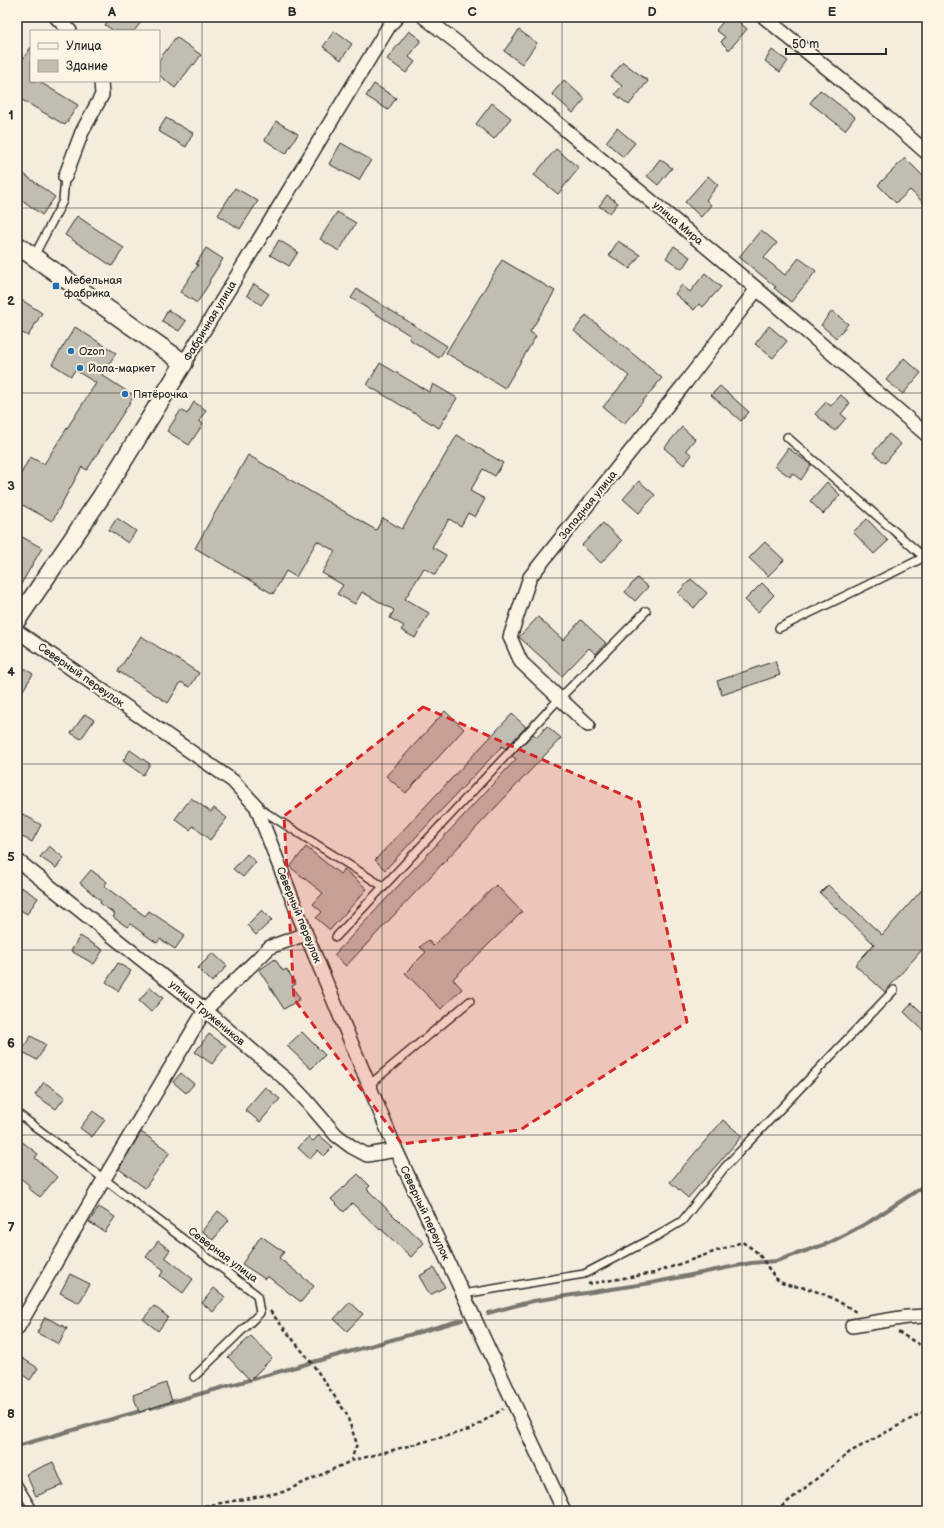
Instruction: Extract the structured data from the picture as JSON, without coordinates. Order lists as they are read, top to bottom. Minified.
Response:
{"streets":{"street":["улица Мира","Фабричная улица","Западная улица","Северный переулок","улица Тружеников"],"lane":["Северная улица"]},"crossings":[["улица Мира","Западная улица"],["Северный переулок","улица Тружеников"]],"places":{"transit":["Мебельная фабрика"],"other":["Ozon","Йола-маркет","Пятёрочка"]},"legend":["Улица","Здание"],"scale_bar":"50 m","grid":{"columns":["A","B","C","D","E"],"rows":["1","2","3","4","5","6","7","8"]}}
